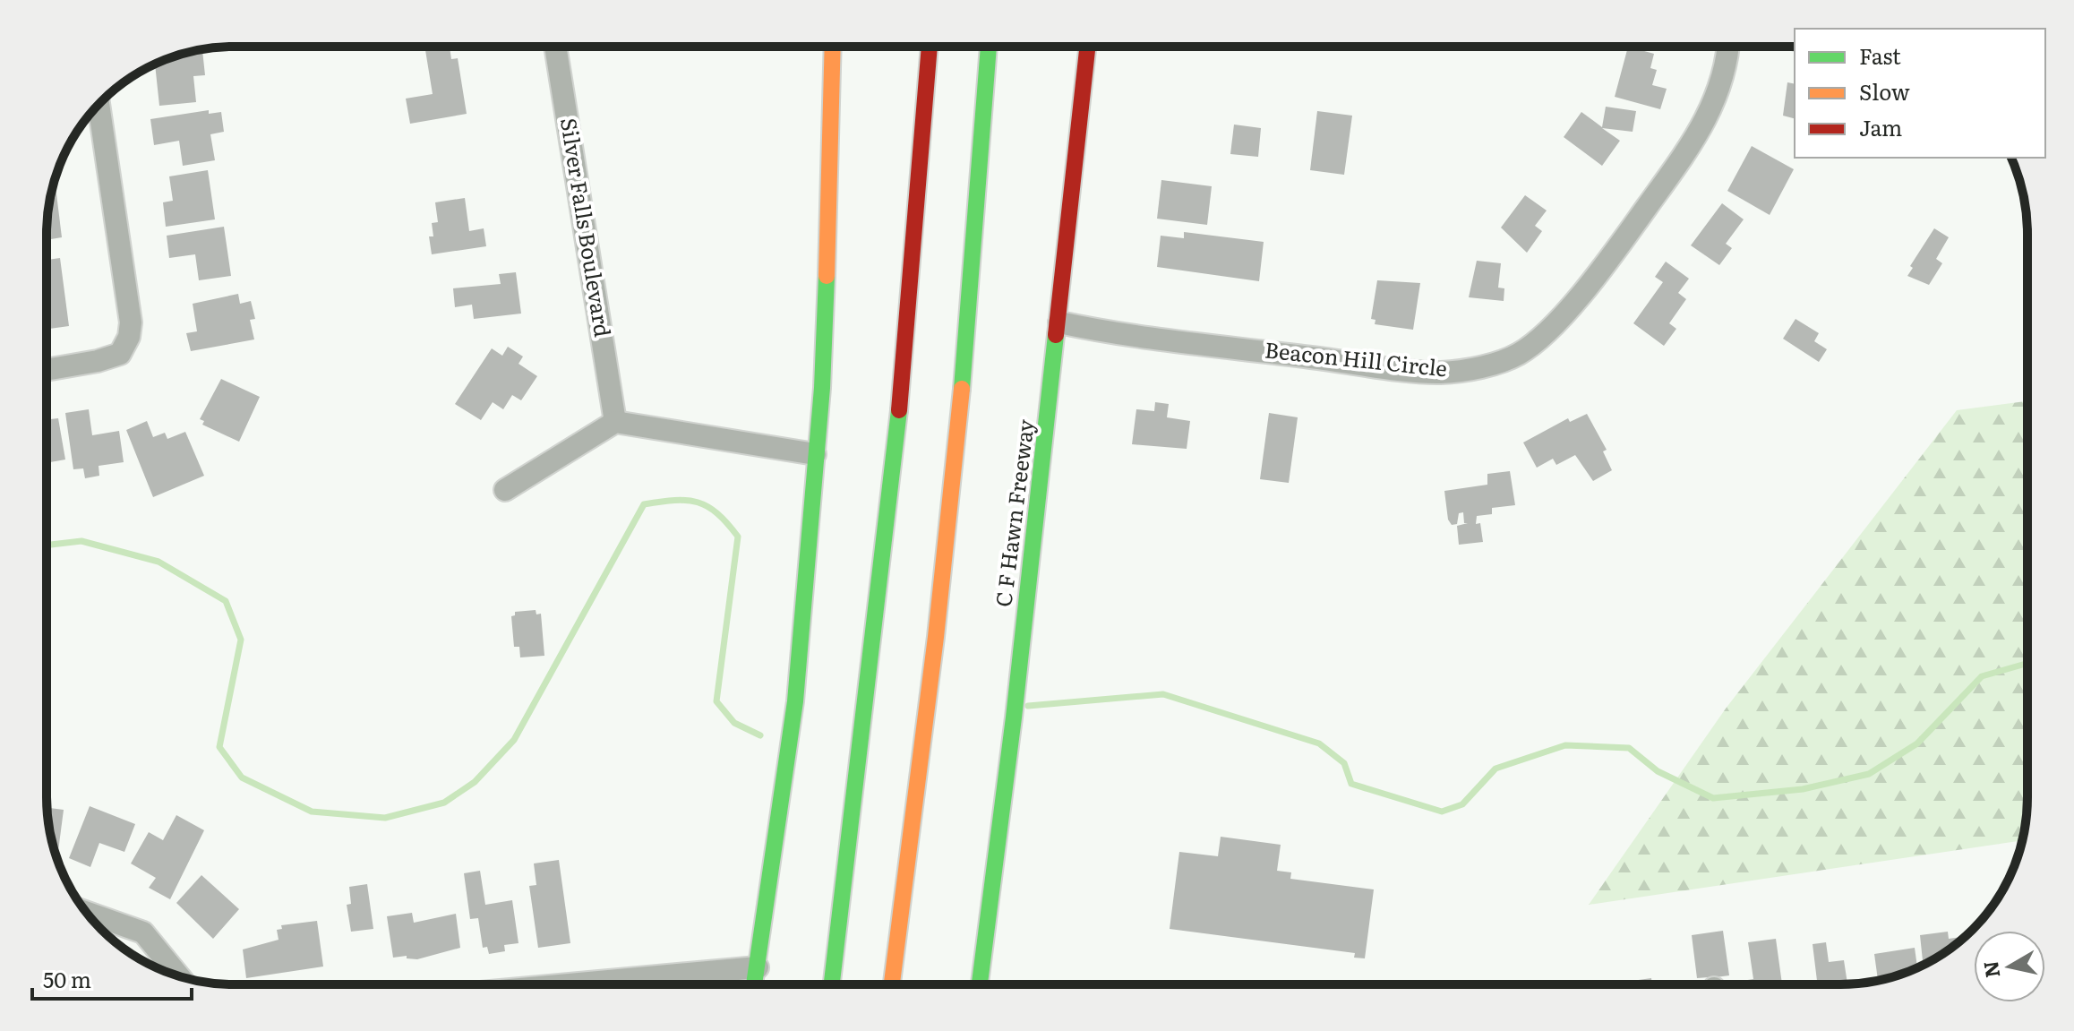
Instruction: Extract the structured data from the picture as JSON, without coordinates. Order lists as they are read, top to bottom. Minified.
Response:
{"streets":{"main road":["C F Hawn Freeway"],"street":["Silver Falls Boulevard","Beacon Hill Circle"]},"crossings":[["Beacon Hill Circle","C F Hawn Freeway"]],"legend":["Fast","Slow","Jam"],"scale_bar":"50 m","north":"left"}
